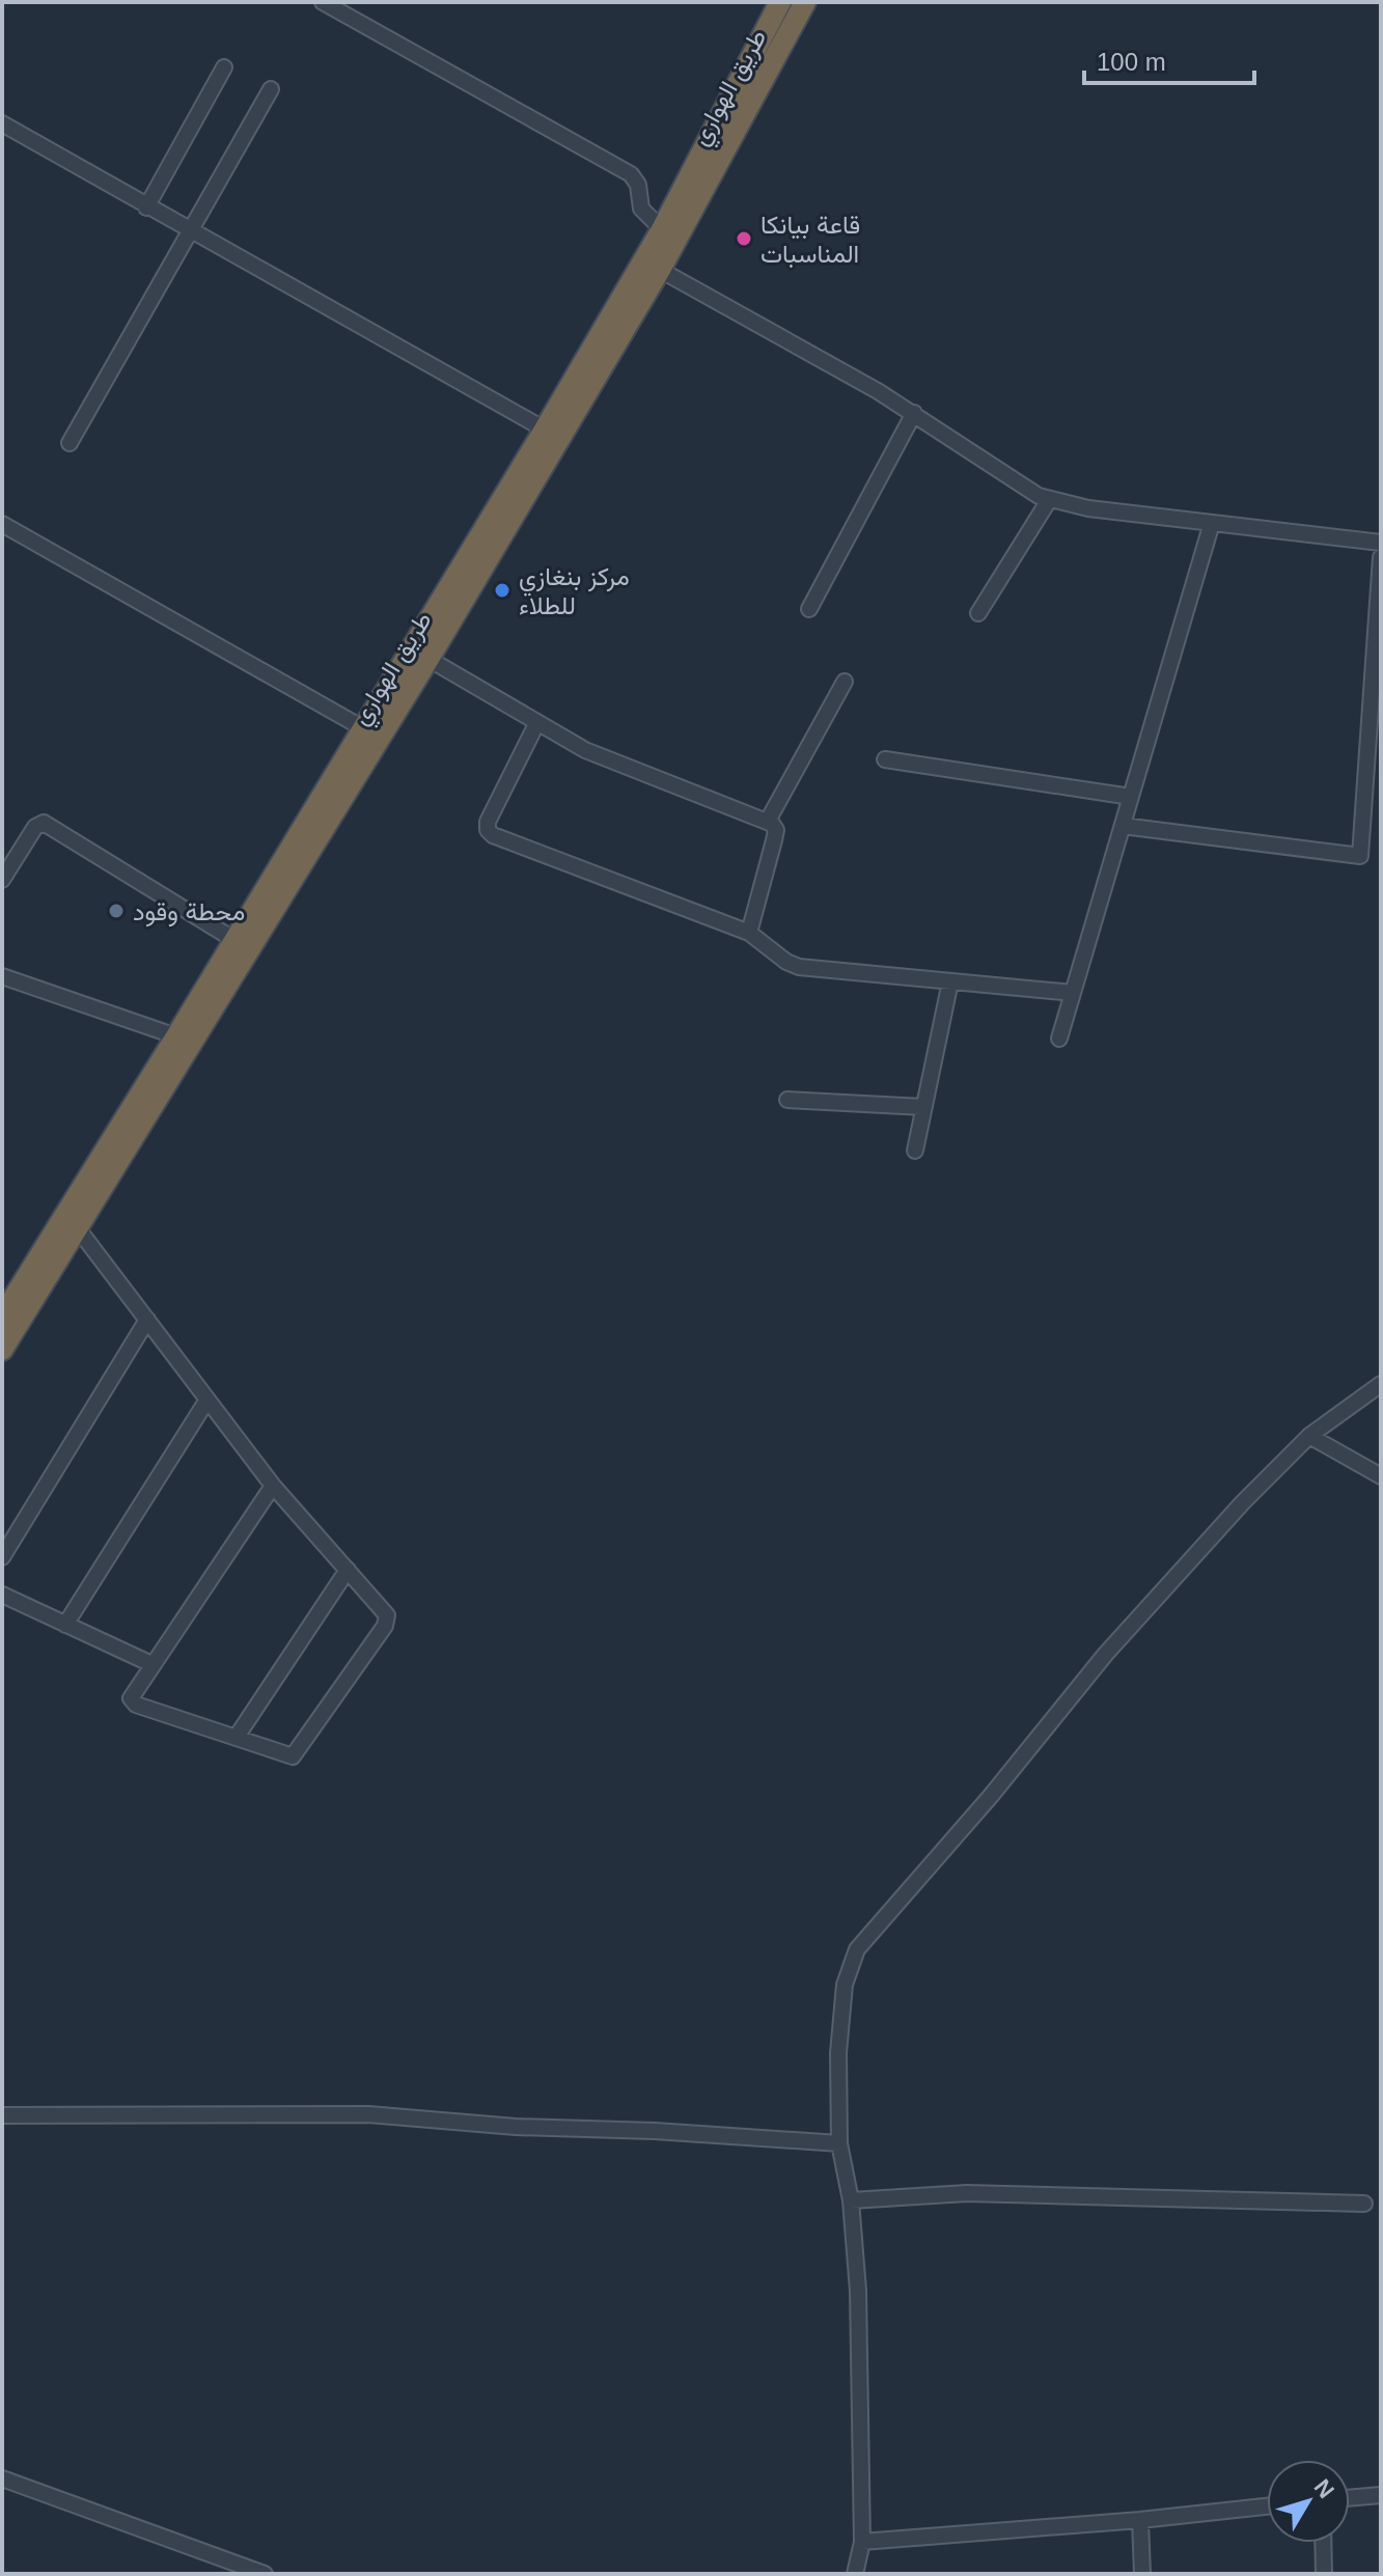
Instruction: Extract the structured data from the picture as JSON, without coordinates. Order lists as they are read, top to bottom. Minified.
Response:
{"streets":{"highway":["طريق الهواري"]},"places":["قاعة بيانكا المناسبات","مركز بنغازي للطلاء","محطة وقود"],"scale_bar":"100 m","north":"top right"}
